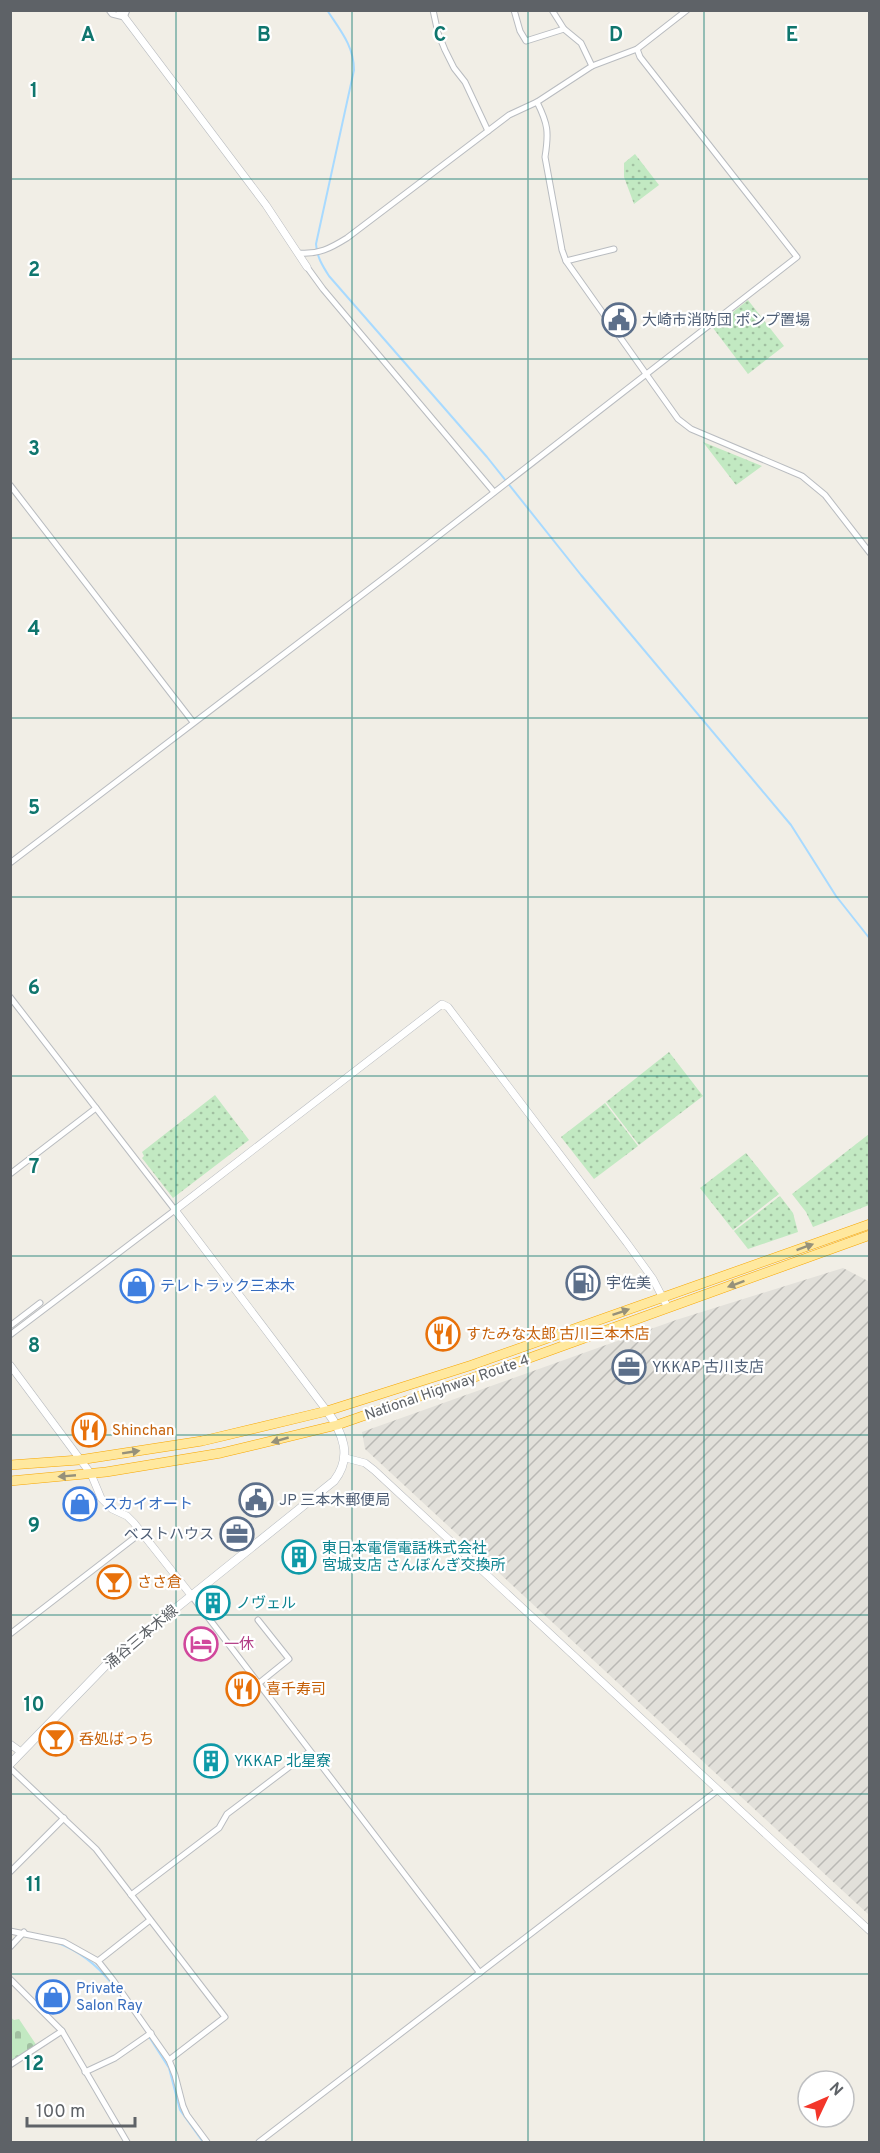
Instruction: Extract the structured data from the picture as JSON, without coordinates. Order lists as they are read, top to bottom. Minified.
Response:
{"streets":{"highway":["National Highway Route 4"],"main road":["涌谷三本木線"]},"places":{"public building":["大崎市消防団 ポンプ置場","JP 三本木郵便局"],"fuel station":["宇佐美"],"shop":["テレトラック三本木","スカイオート","Private Salon Ray"],"restaurant":["すたみな太郎 古川三本木店","Shinchan","喜千寿司"],"office":["YKKAP 古川支店","ベストハウス"],"building":["東日本電信電話株式会社 宮城支店 さんぼんぎ交換所","ノヴェル","YKKAP 北星寮"],"bar":["ささ倉","呑処ばっち"],"hotel":["一休"]},"scale_bar":"100 m","north":"top right","grid":{"columns":["A","B","C","D","E"],"rows":["1","2","3","4","5","6","7","8","9","10","11","12"]}}
